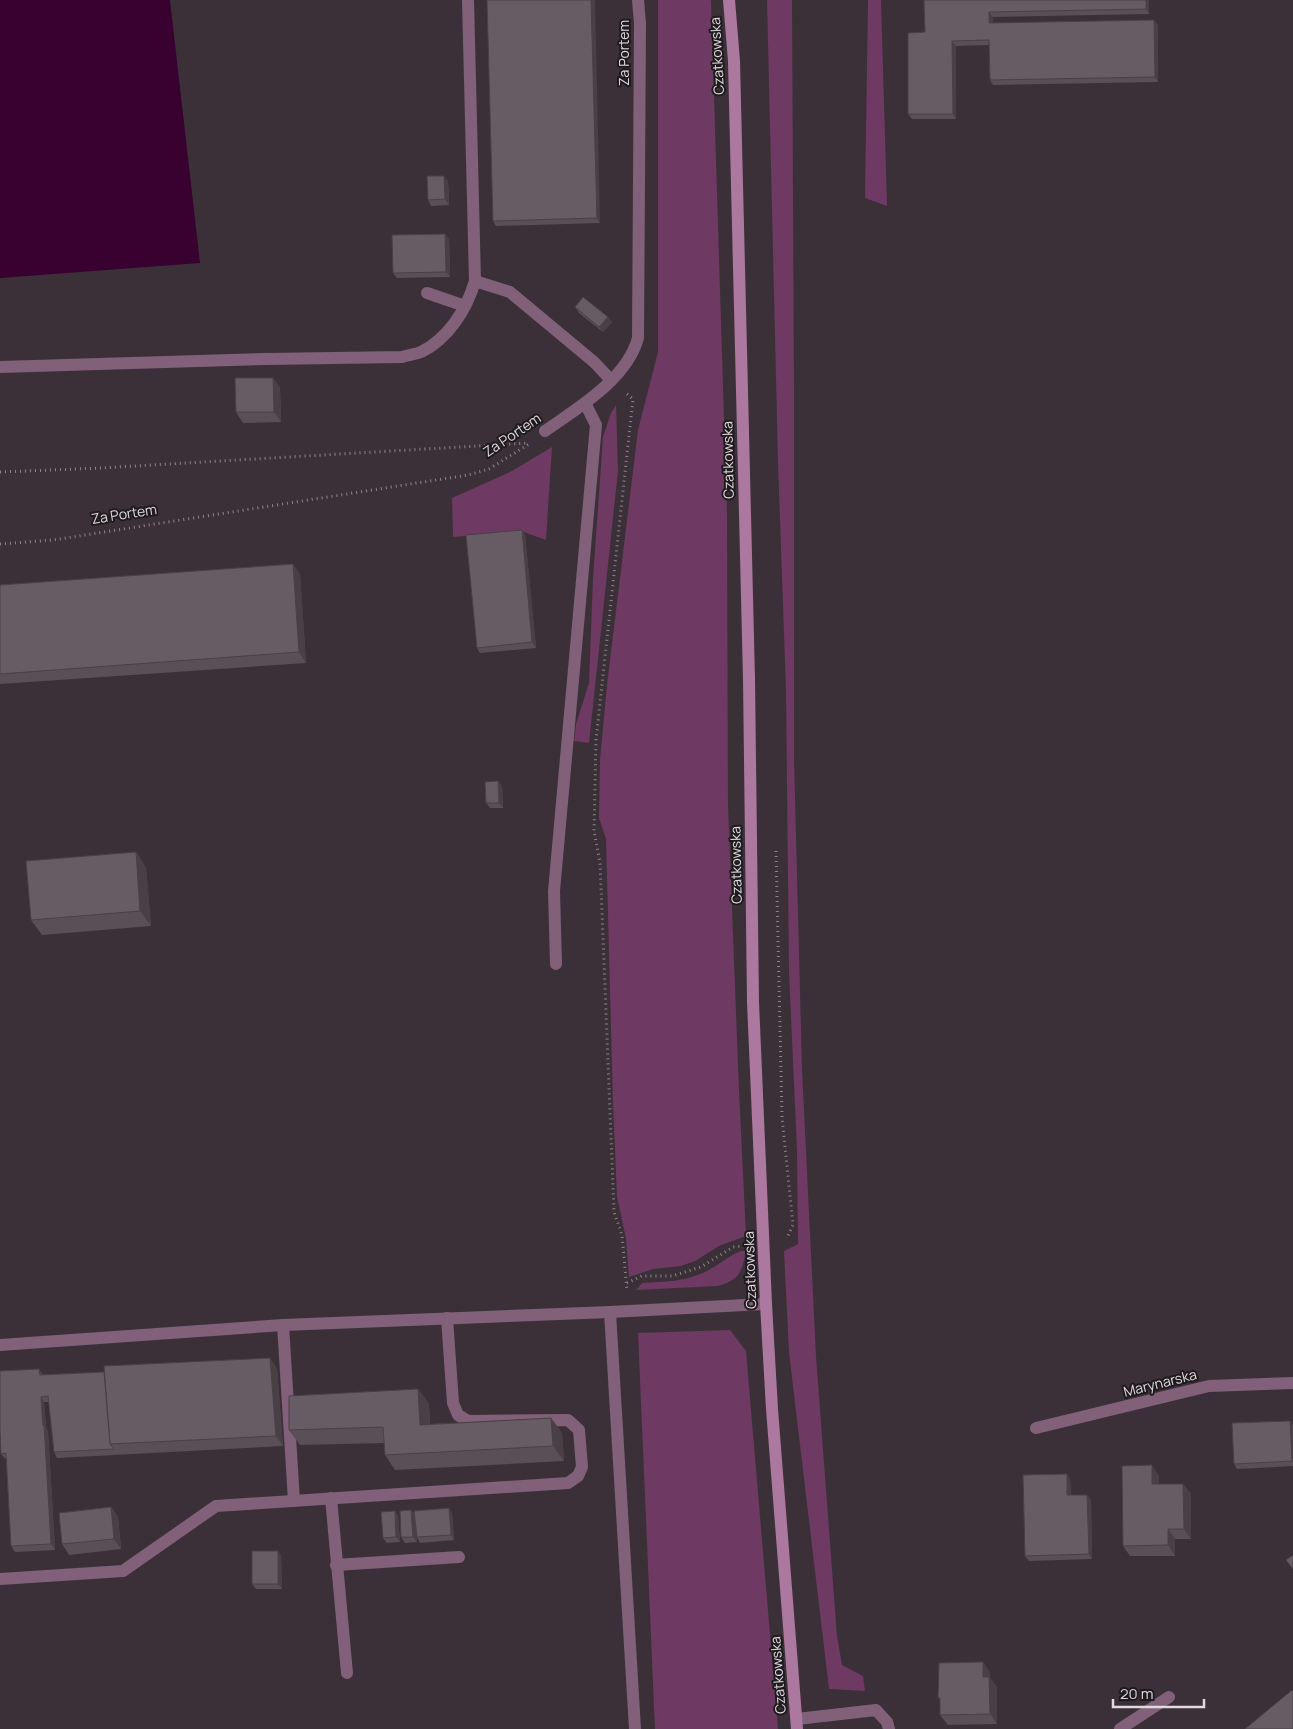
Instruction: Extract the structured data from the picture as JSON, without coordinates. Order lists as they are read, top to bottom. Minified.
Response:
{"streets":{"street":["Za Portem","Czatkowska","Marynarska"]},"scale_bar":"20 m"}
